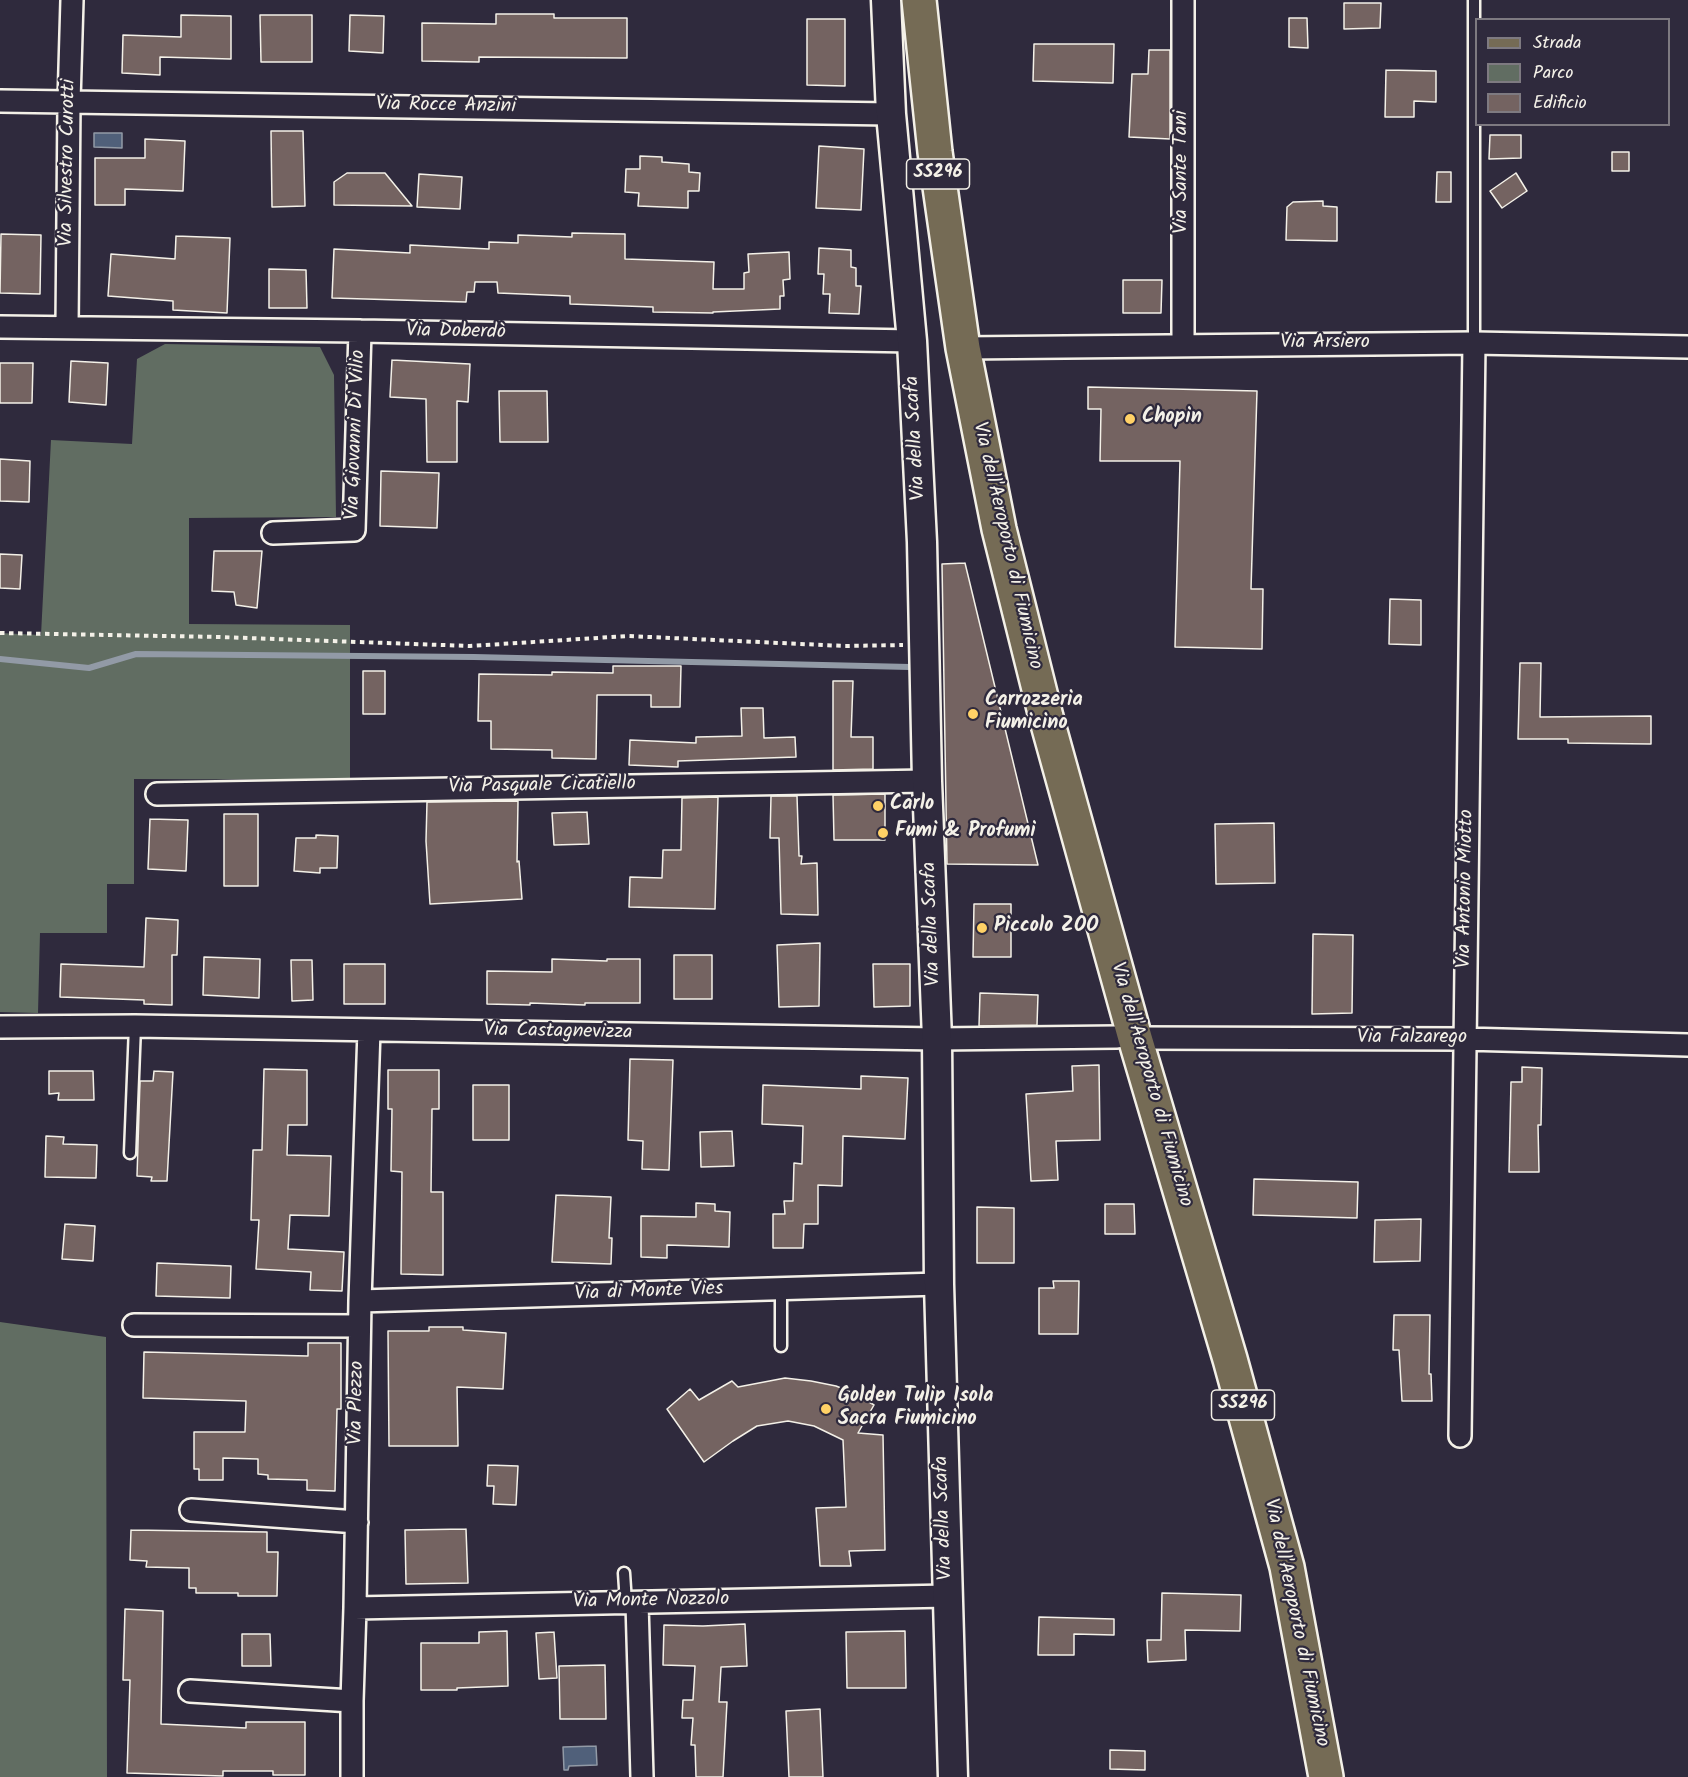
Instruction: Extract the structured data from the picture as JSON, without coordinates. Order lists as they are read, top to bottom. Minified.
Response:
{"streets":{"main road":["SS296","Via dell'Aeroporto di Fiumicino"],"street":["Via Rocce Anzini","Via Silvestro Curotti","Via Sante Tani","Via Doberdò","Via Arsiero","Via Giovanni Di Vilio","Via della Scafa","Via Pasquale Cicatiello","Via Antonio Miotto","Via Castagnevizza","Via Falzarego","Via di Monte Vies","Via Plezzo","Via Monte Nozzolo"]},"crossings":[["Via Rocce Anzini","Via Silvestro Curotti"],["Via Rocce Anzini","Via della Scafa"],["Via Silvestro Curotti","Via Doberdò"],["Via Sante Tani","Via Arsiero"],["Via Doberdò","Via Giovanni Di Vilio"],["Via Doberdò","Via della Scafa"],["Via Arsiero","Via dell'Aeroporto di Fiumicino"],["Via Arsiero","Via Antonio Miotto"],["Via della Scafa","Via Pasquale Cicatiello"],["Via della Scafa","Via Castagnevizza"],["Via della Scafa","Via di Monte Vies"],["Via della Scafa","Via Monte Nozzolo"],["Via dell'Aeroporto di Fiumicino","Via Castagnevizza"],["Via dell'Aeroporto di Fiumicino","Via Falzarego"],["Via Antonio Miotto","Via Falzarego"],["Via Castagnevizza","Via Falzarego"],["Via Castagnevizza","Via Plezzo"],["Via di Monte Vies","Via Plezzo"],["Via Plezzo","Via Monte Nozzolo"]],"places":["Chopin","Carrozzeria Fiumicino","Carlo","Fumi & Profumi","Piccolo ZOO","Golden Tulip Isola Sacra Fiumicino"],"legend":["Strada","Parco","Edificio"]}
